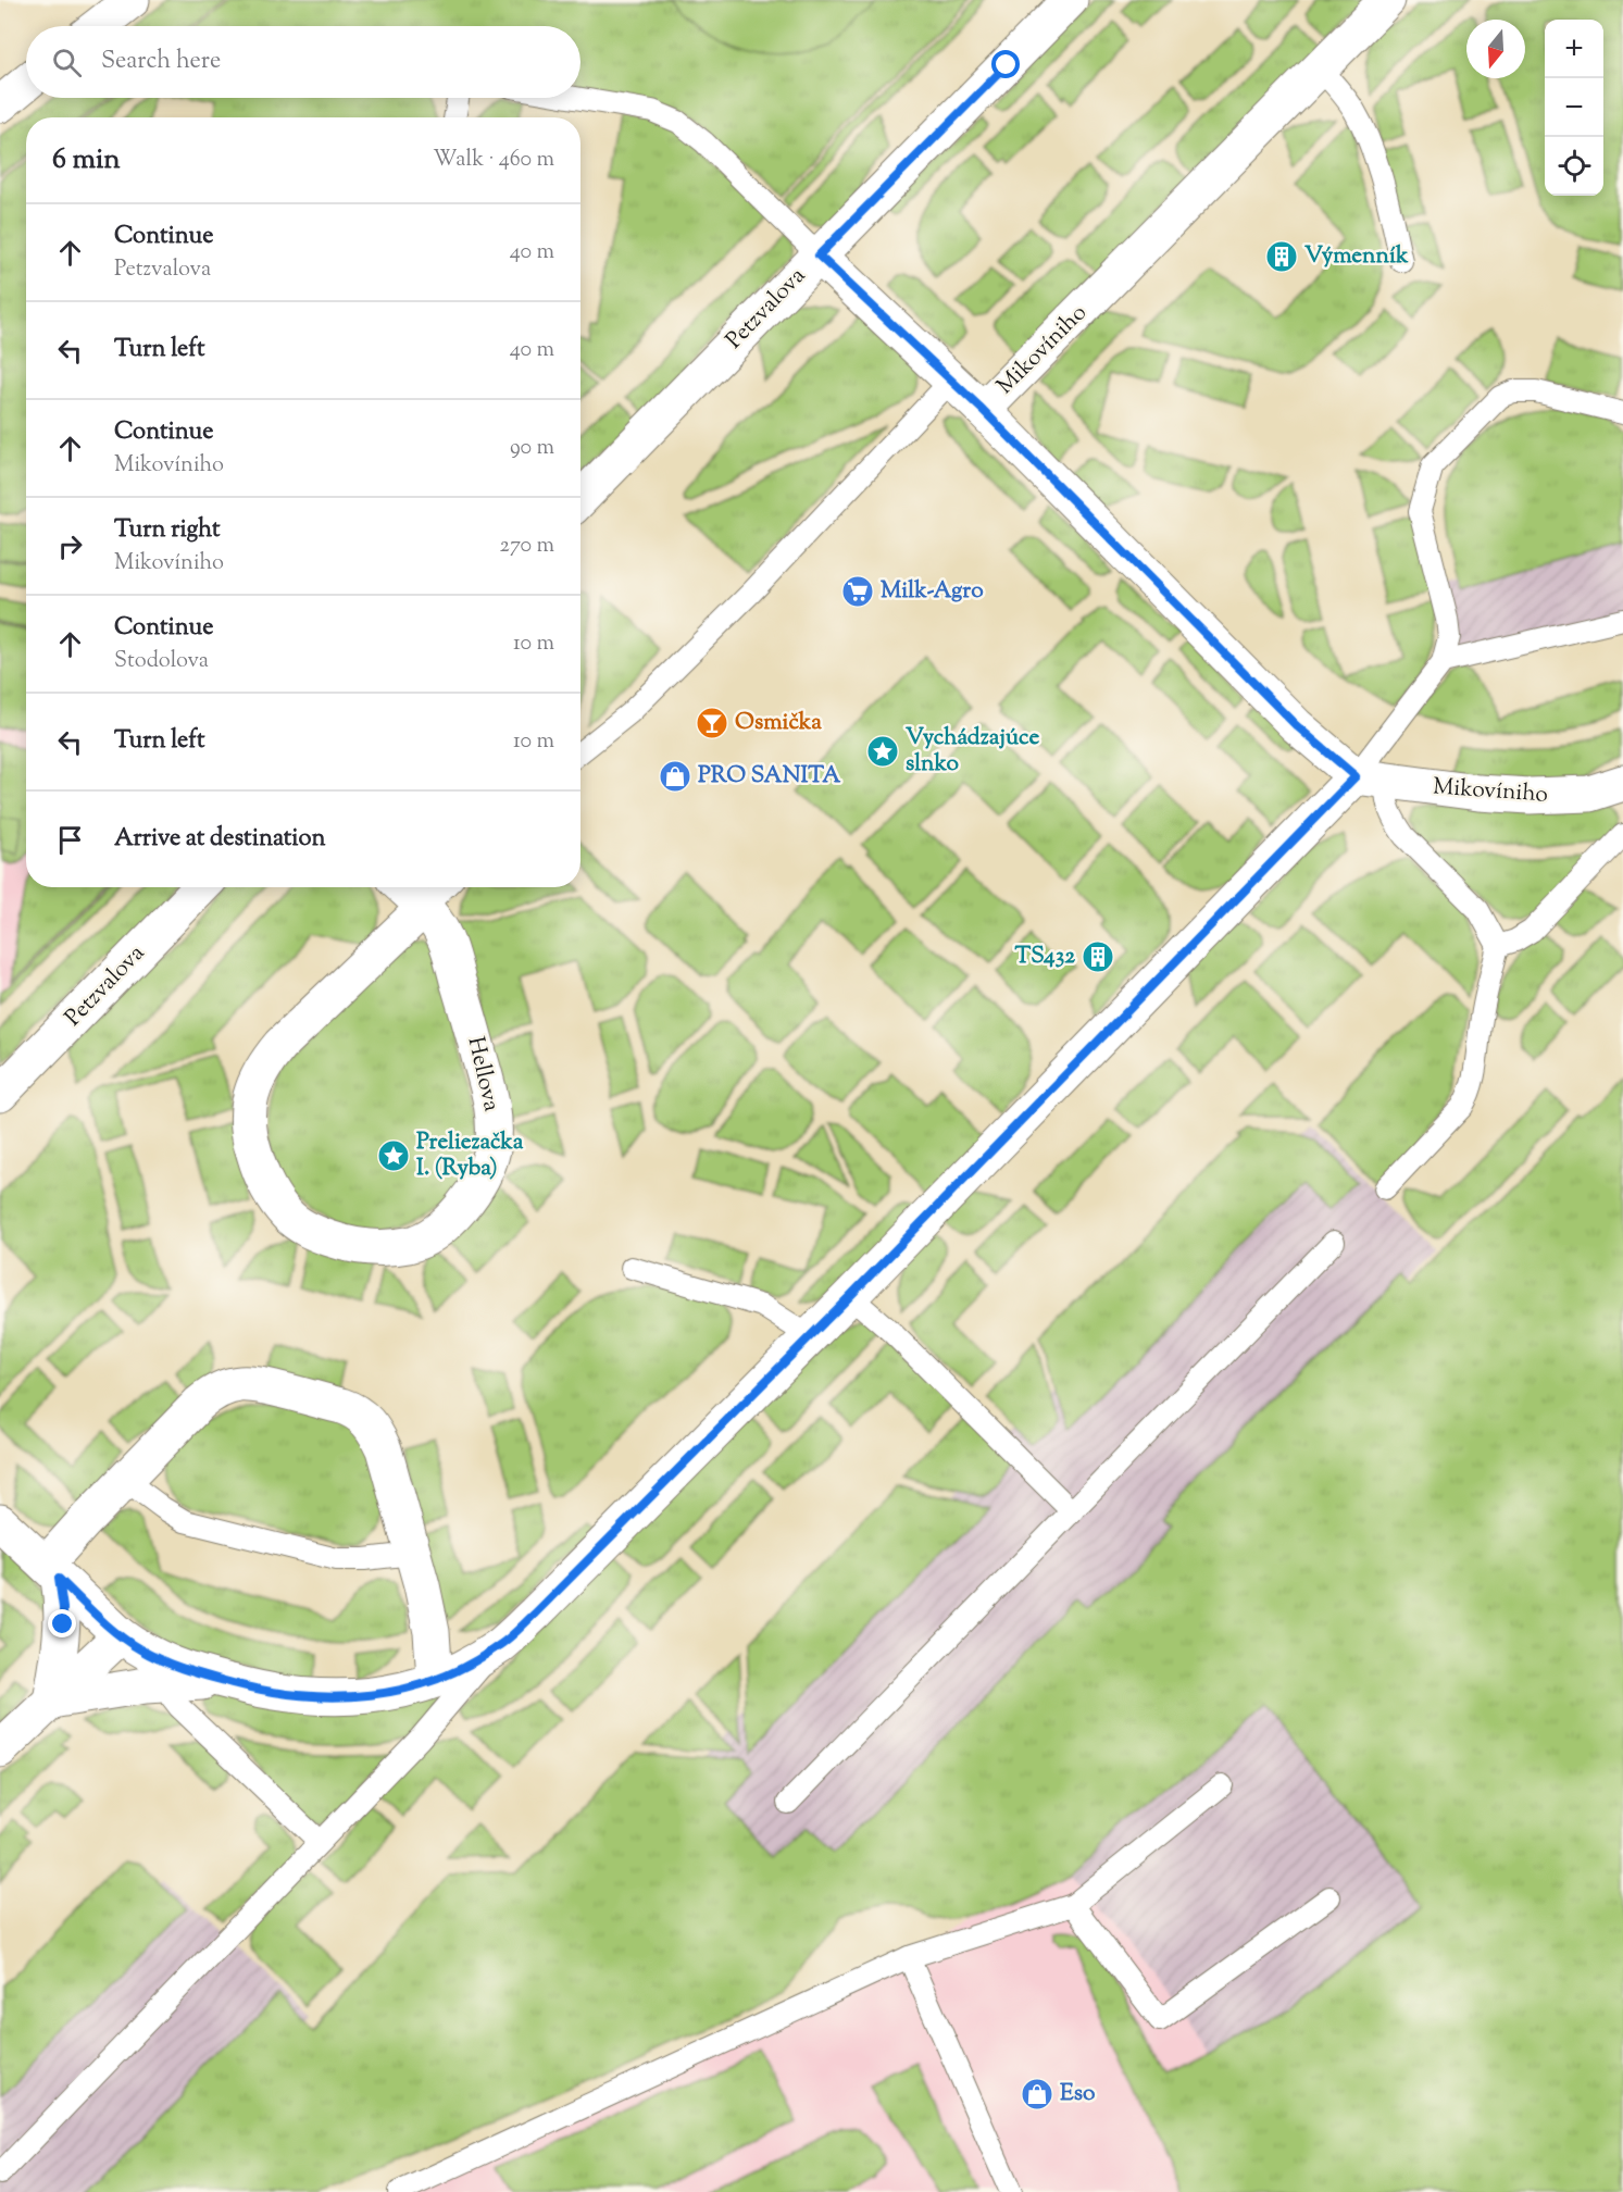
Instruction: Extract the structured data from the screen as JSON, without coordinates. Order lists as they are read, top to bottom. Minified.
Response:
{"streets":{"street":["Petzvalova","Mikovíniho","Hellova"]},"places":{"building":["Výmenník","TS432"],"supermarket":["Milk-Agro"],"bar":["Osmička"],"place":["Vychádzajúce slnko","Preliezačka I. (Ryba)"],"shop":["PRO SANITA","Eso"]},"north":"bottom","page":{"map_buttons":["+","−"],"search":"Search here","heading":["6 min","Walk · 460 m"],"list":[["Continue","Petzvalova","40 m"],["Turn left","40 m"],["Continue","Mikovíniho","90 m"],["Turn right","Mikovíniho","270 m"],["Continue","Stodolova","10 m"],["Turn left","10 m"],"Arrive at destination"]}}
